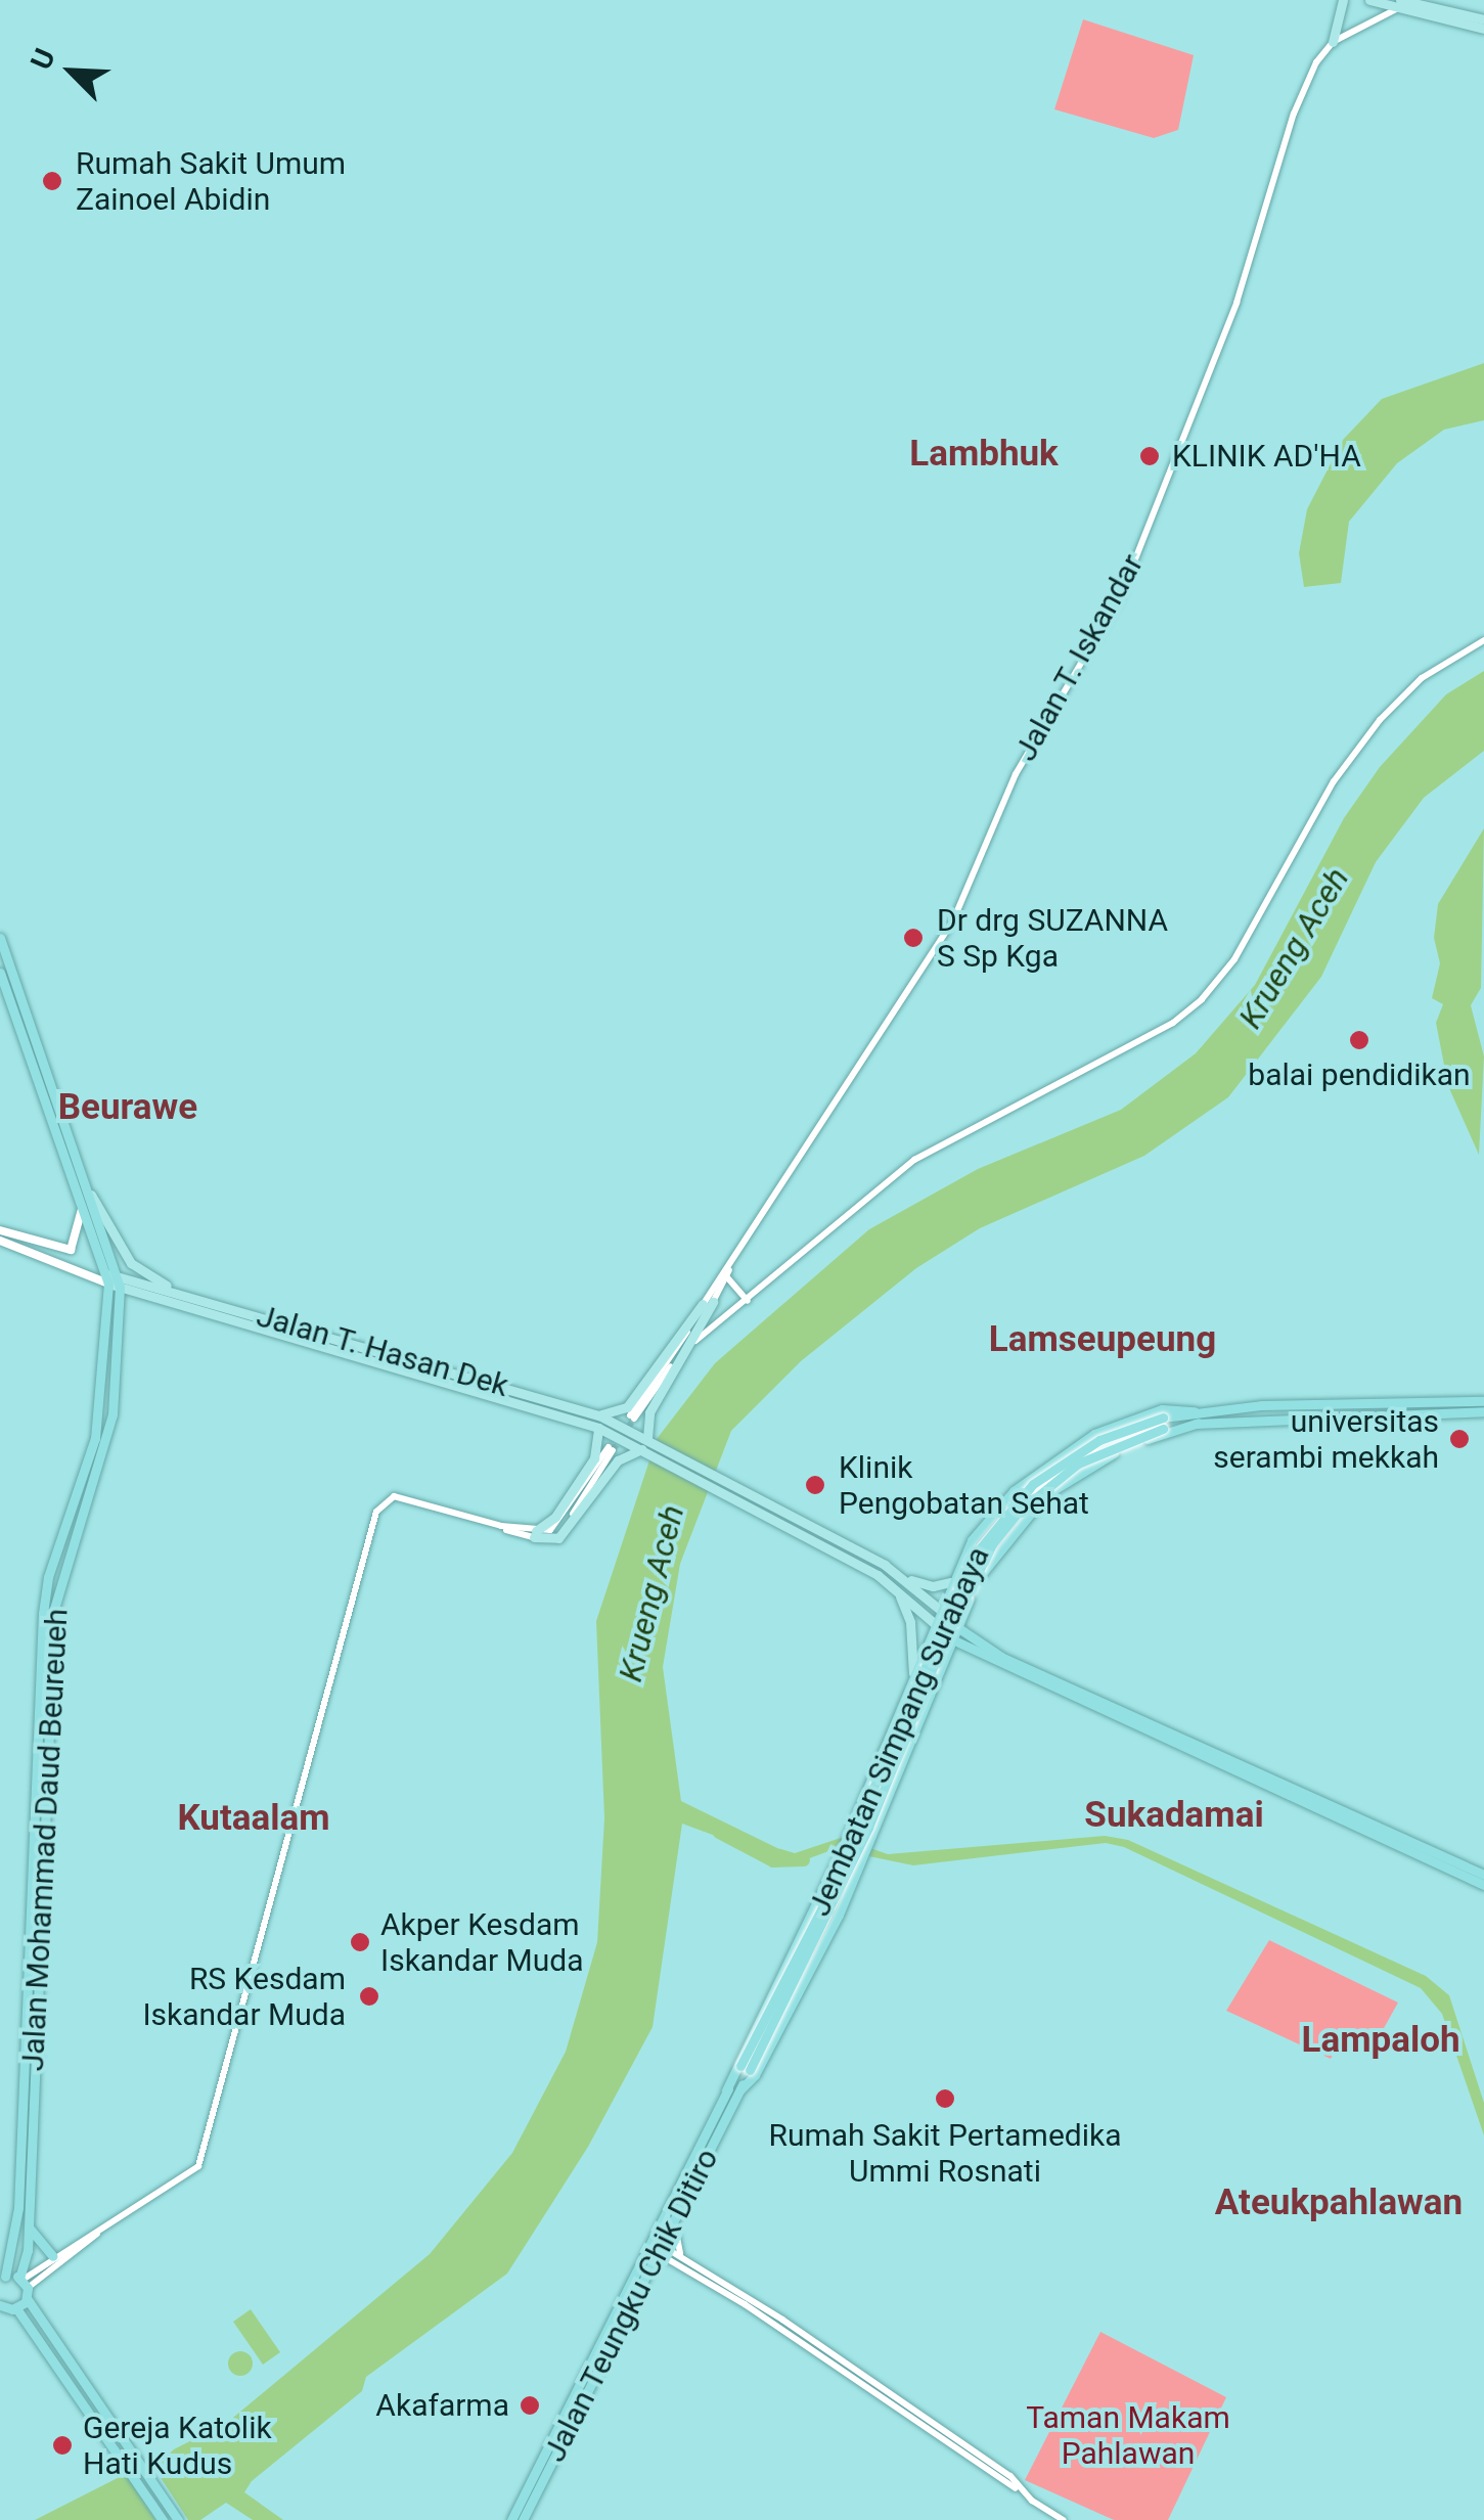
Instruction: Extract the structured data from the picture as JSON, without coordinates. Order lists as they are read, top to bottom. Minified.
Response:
{"streets":{"highway":["Jembatan Simpang Surabaya","Jalan Mohammad Daud Beureueh","Jalan Teungku Chik Ditiro"],"main road":["Jalan T. Hasan Dek"],"street":["Jalan T. Iskandar"]},"crossings":[["Jalan T. Hasan Dek","Jalan Mohammad Daud Beureueh"],["Jembatan Simpang Surabaya","Jalan Teungku Chik Ditiro"]],"districts":["Lambhuk","Beurawe","Lamseupeung","Sukadamai","Kutaalam","Lampaloh","Ateukpahlawan"],"water":["Krueng Aceh"],"parks":["Taman Makam Pahlawan"],"places":["Rumah Sakit Umum Zainoel Abidin","KLINIK AD'HA","Dr drg SUZANNA S Sp Kga","balai pendidikan","universitas serambi mekkah","Klinik Pengobatan Sehat","Akper Kesdam Iskandar Muda","RS Kesdam Iskandar Muda","Rumah Sakit Pertamedika Ummi Rosnati","Akafarma","Gereja Katolik Hati Kudus"],"north":"top left"}
